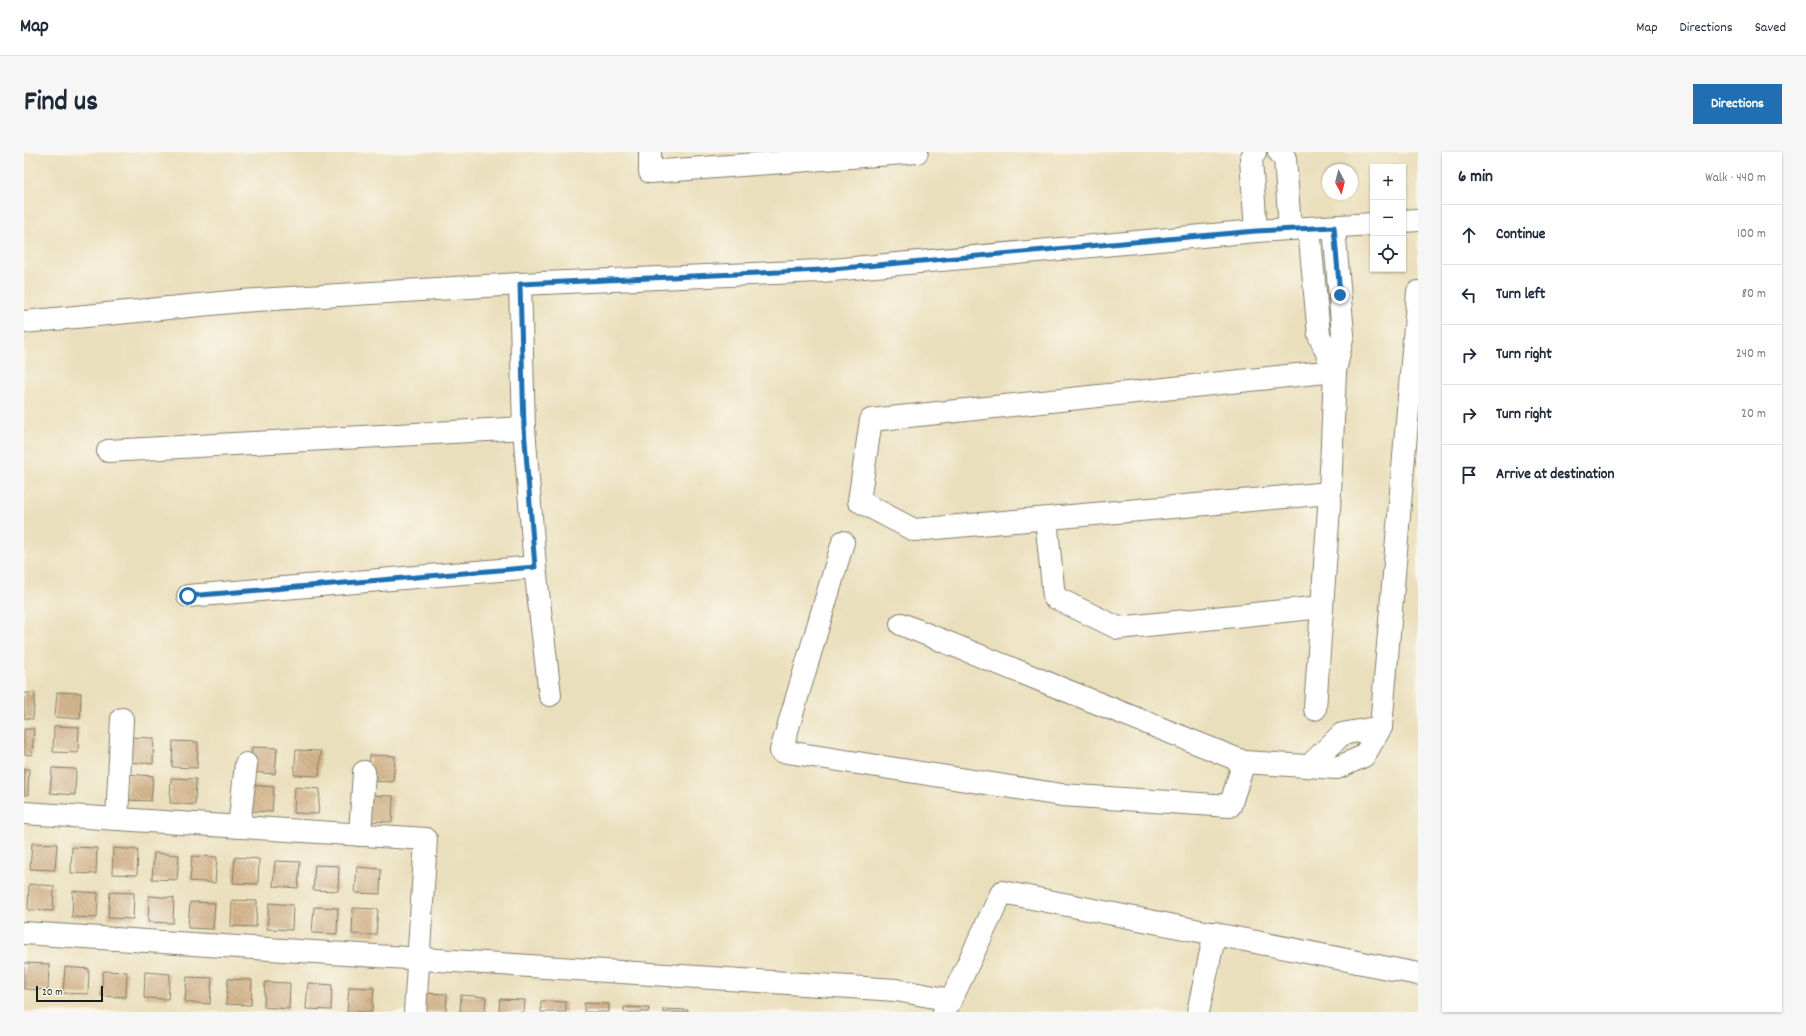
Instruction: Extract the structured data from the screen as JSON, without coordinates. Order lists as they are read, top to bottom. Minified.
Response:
{"scale_bar":"20 m","north":"bottom","page":{"header":"Map","nav":["Map","Directions","Saved"],"title":"Find us","buttons":"Directions","heading":["6 min","Walk · 440 m"],"map_buttons":["+","−"],"list":[["Continue","100 m"],["Turn left","80 m"],["Turn right","240 m"],["Turn right","20 m"],"Arrive at destination"],"scale":"20 m"}}
